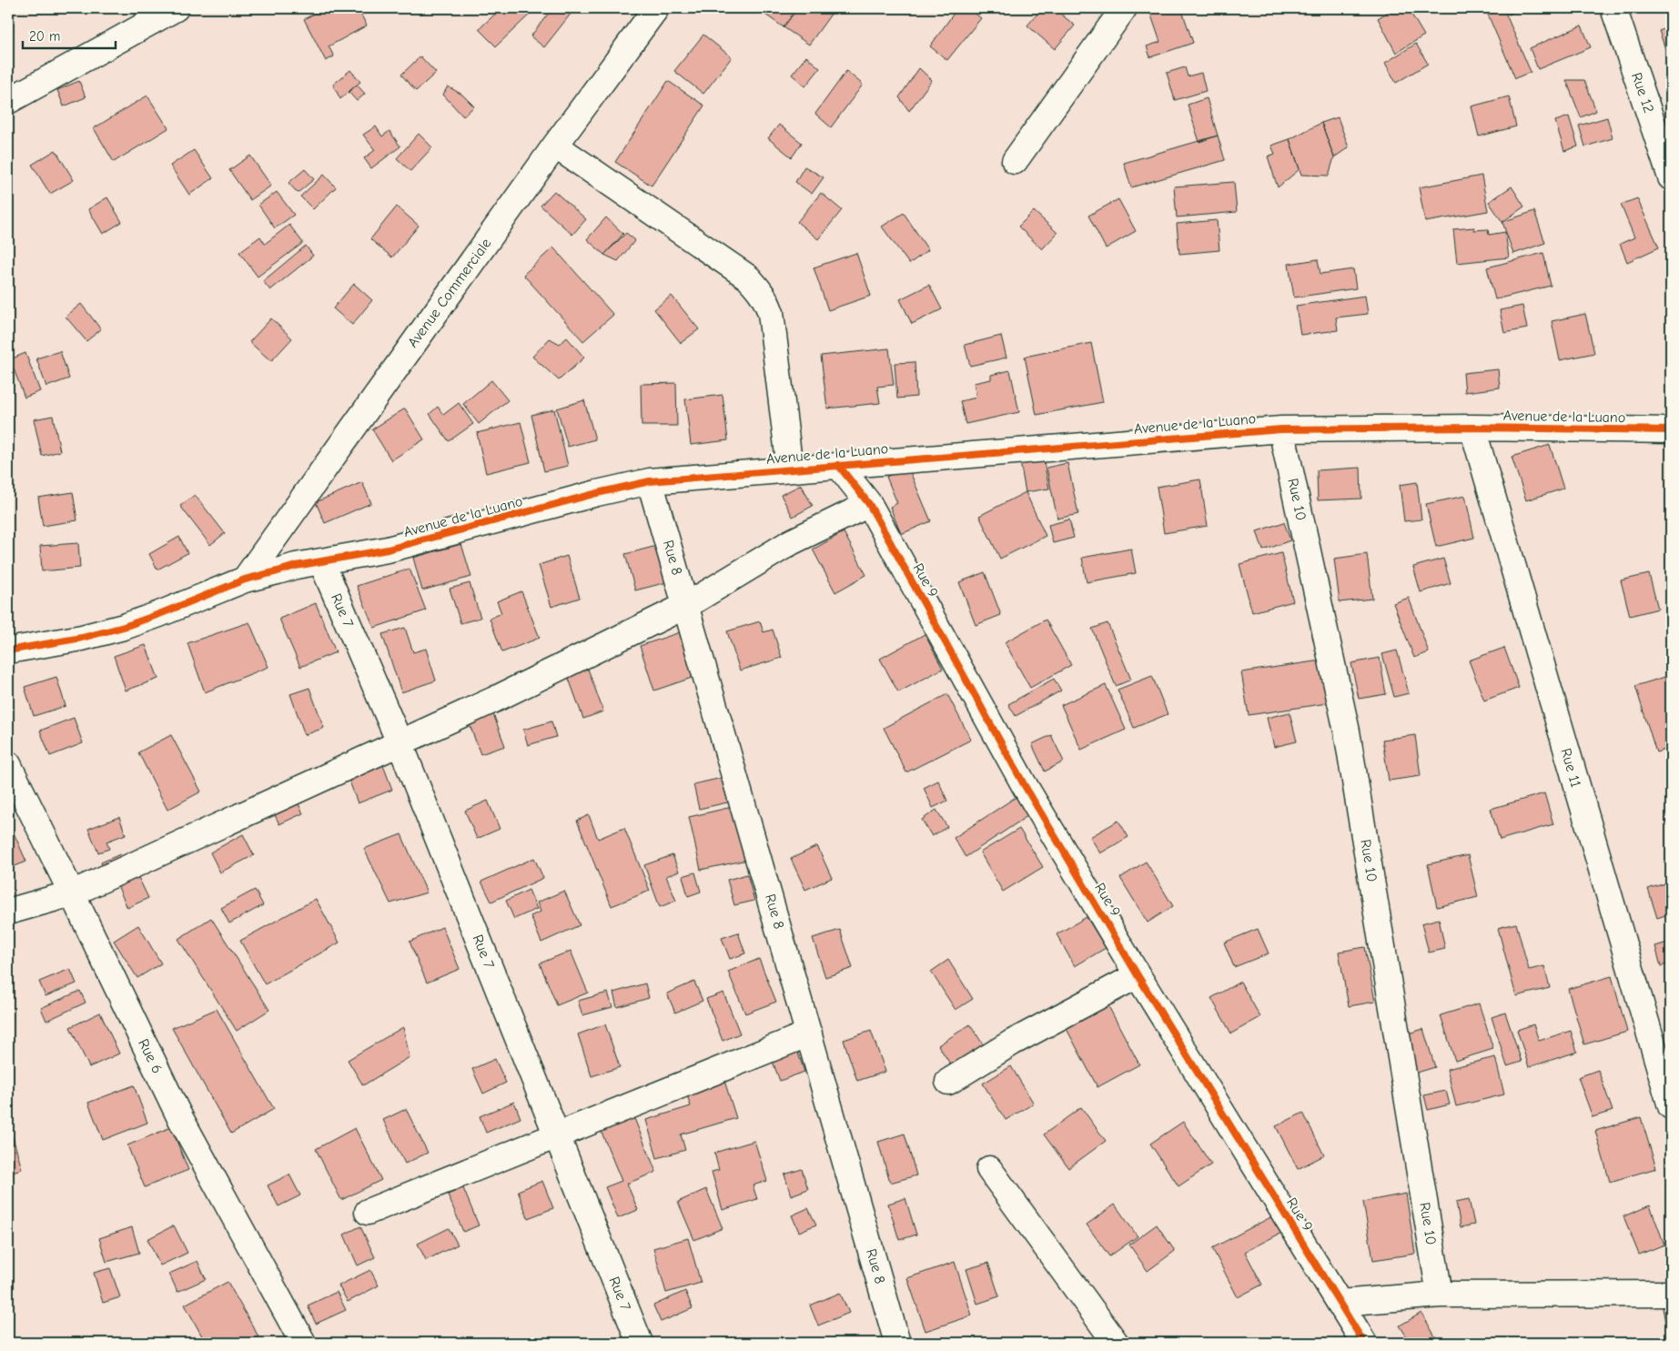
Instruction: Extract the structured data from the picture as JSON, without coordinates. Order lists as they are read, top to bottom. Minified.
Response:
{"streets":{"street":["Rue 12","Avenue Commerciale","Avenue de la Luano","Rue 10","Rue 8","Rue 9","Rue 7","Rue 11","Rue 6"]},"crossings":[["Avenue Commerciale","Avenue de la Luano"],["Avenue de la Luano","Rue 10"],["Avenue de la Luano","Rue 8"],["Avenue de la Luano","Rue 9"],["Avenue de la Luano","Rue 7"],["Avenue de la Luano","Rue 11"]],"scale_bar":"20 m"}
